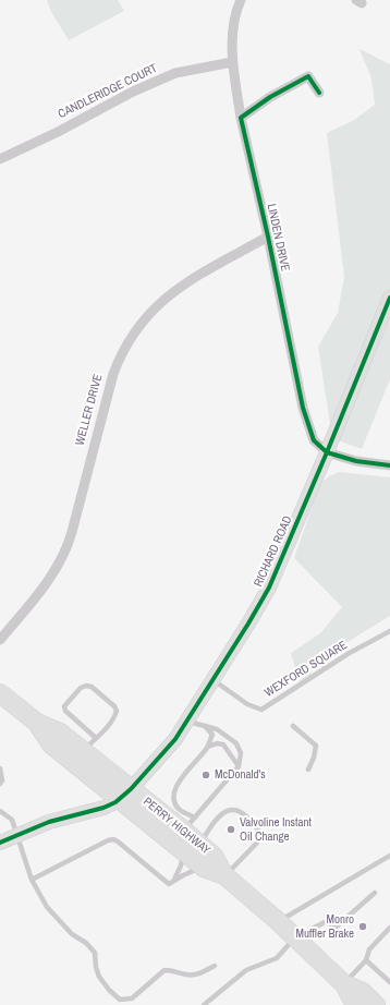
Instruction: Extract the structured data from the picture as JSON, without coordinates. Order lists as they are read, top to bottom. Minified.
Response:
{"streets":{"highway":["PERRY HIGHWAY"],"street":["CANDLERIDGE COURT","LINDEN DRIVE","WELLER DRIVE","RICHARD ROAD"],"lane":["WEXFORD SQUARE"]},"crossings":[["CANDLERIDGE COURT","LINDEN DRIVE"],["LINDEN DRIVE","WELLER DRIVE"],["LINDEN DRIVE","RICHARD ROAD"],["RICHARD ROAD","WEXFORD SQUARE"],["RICHARD ROAD","PERRY HIGHWAY"]],"places":["McDonald's","Valvoline Instant Oil Change","Monro Muffler Brake"]}
